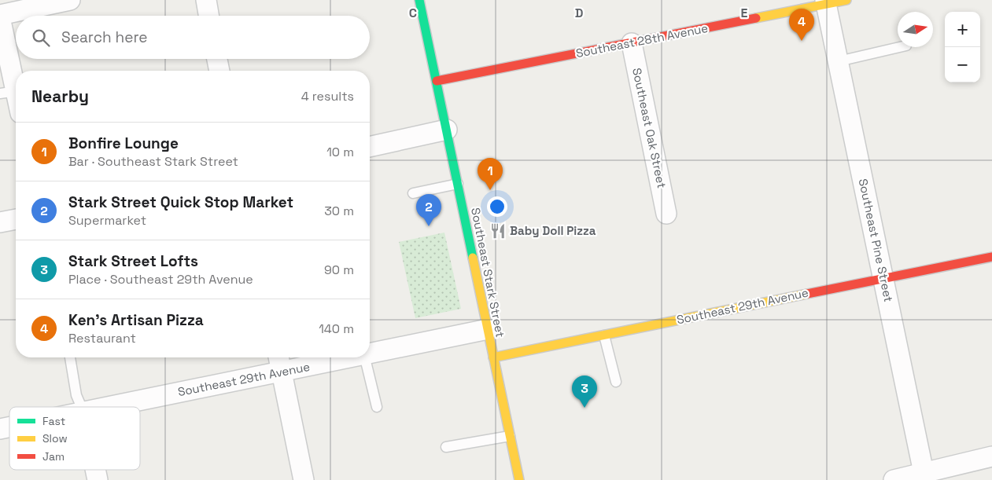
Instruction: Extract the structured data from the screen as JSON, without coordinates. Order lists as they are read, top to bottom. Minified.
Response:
{"streets":{"street":["Southeast 28th Avenue","Southeast Oak Street","Southeast Pine Street","Southeast Stark Street","Southeast 29th Avenue"]},"crossings":[["Southeast 28th Avenue","Southeast Oak Street"],["Southeast 28th Avenue","Southeast Pine Street"],["Southeast 28th Avenue","Southeast Stark Street"],["Southeast Pine Street","Southeast 29th Avenue"],["Southeast Stark Street","Southeast 29th Avenue"]],"places":{"restaurant":["Baby Doll Pizza"]},"legend":["Fast","Slow","Jam"],"north":"right","page":{"pins":["4","1","2","3"],"map_buttons":["+","−"],"search":"Search here","heading":["Nearby","4 results"],"list":[{"mark":"1","name":"Bonfire Lounge","note":"Bar · Southeast Stark Street","value":"10 m"},{"mark":"2","name":"Stark Street Quick Stop Market","note":"Supermarket","value":"30 m"},{"mark":"3","name":"Stark Street Lofts","note":"Place · Southeast 29th Avenue","value":"90 m"},{"mark":"4","name":"Ken's Artisan Pizza","note":"Restaurant","value":"140 m"}]},"grid":{"columns":["C","D","E"]}}
